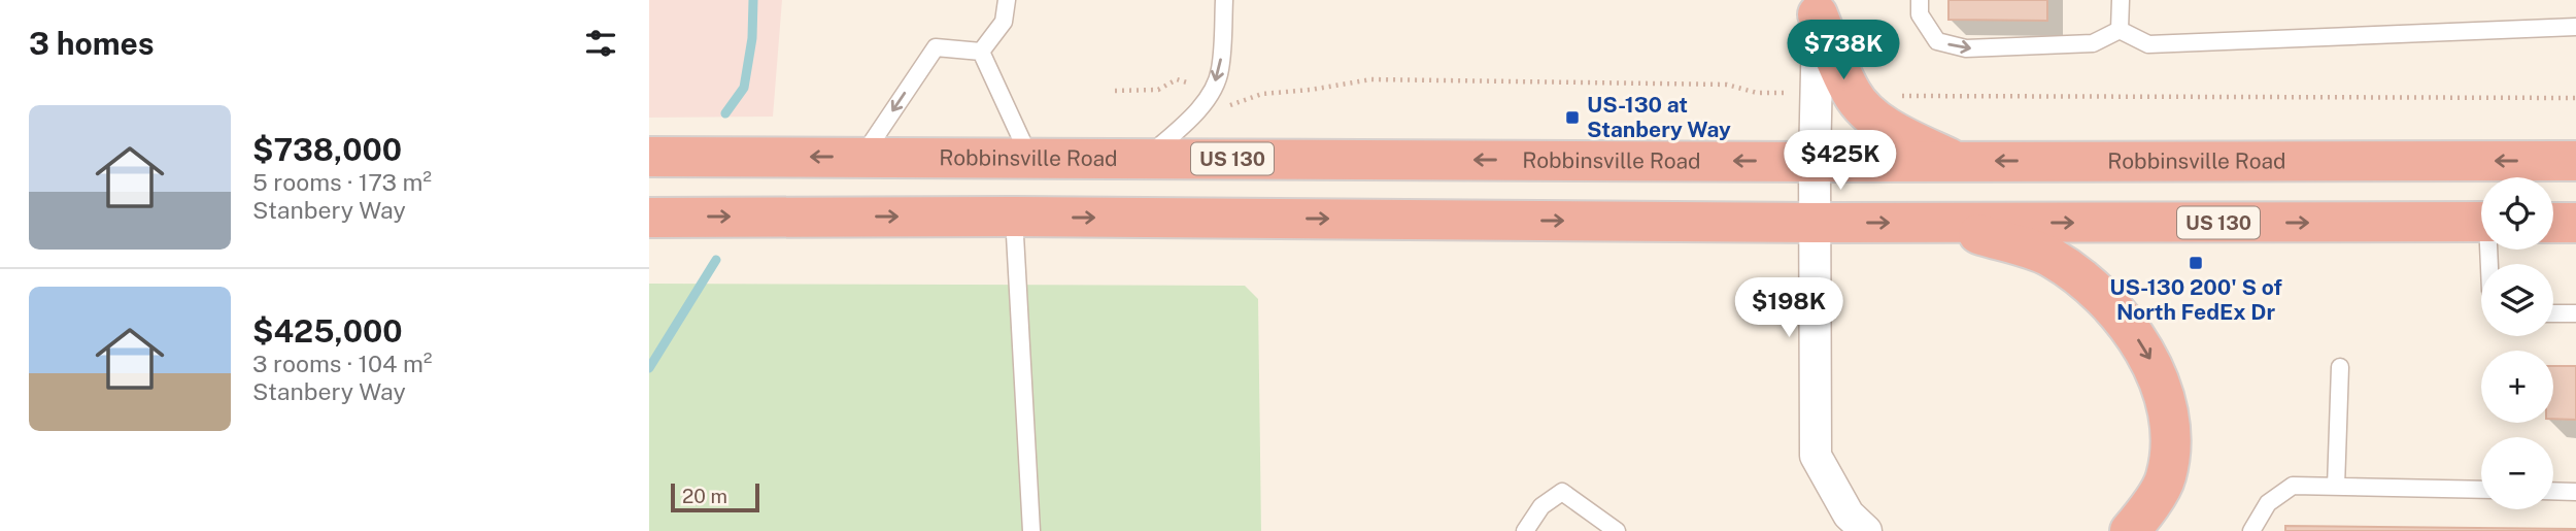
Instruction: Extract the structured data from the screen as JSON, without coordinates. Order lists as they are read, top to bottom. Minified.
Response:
{"streets":{"highway":["Robbinsville Road","US 130"]},"places":{"transit":["US-130 at Stanbery Way","US-130 200' S of North FedEx Dr"]},"scale_bar":"20 m","page":{"heading":"3 homes","price":["$738K","$425K","$198K"],"list":[{"name":"$738,000","note":"5 rooms · 173 m² · Stanbery Way"},{"name":"$425,000","note":"3 rooms · 104 m² · Stanbery Way"}],"map_buttons":["+","−"],"scale":"20 m"}}
